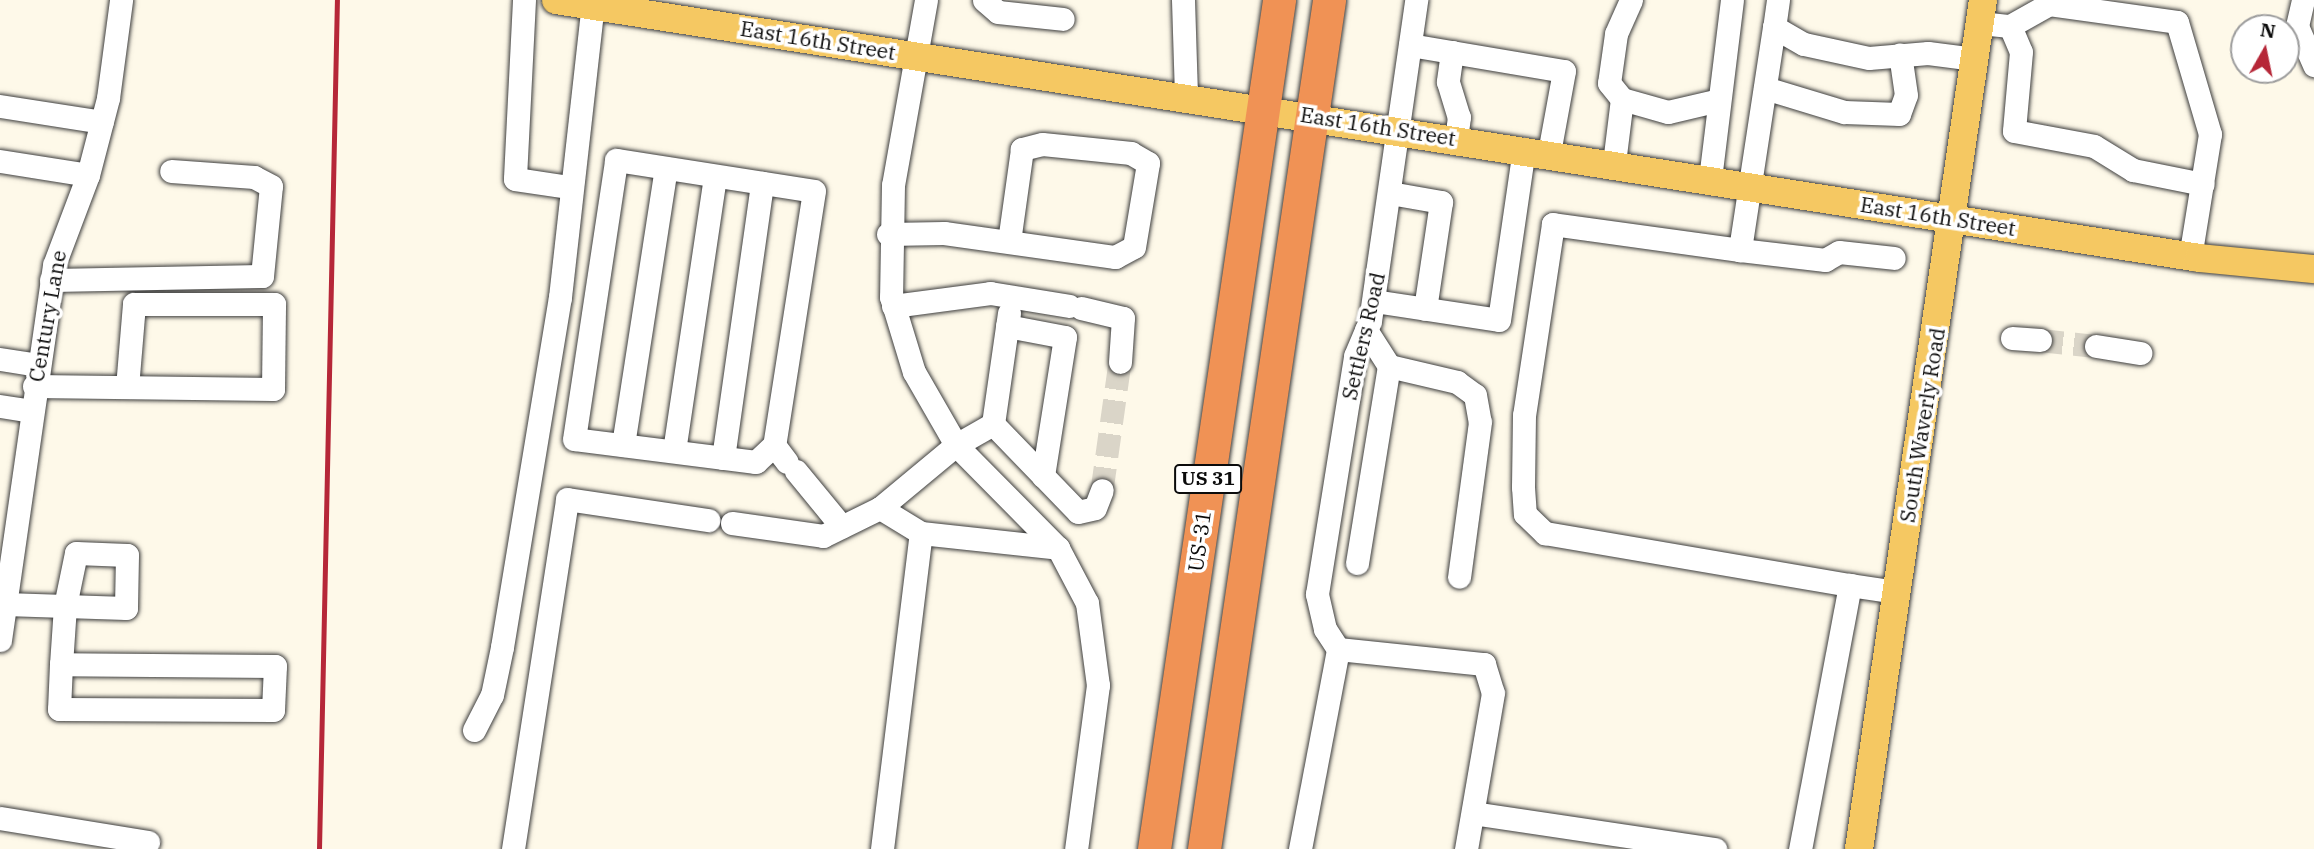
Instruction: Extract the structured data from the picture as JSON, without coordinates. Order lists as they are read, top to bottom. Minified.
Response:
{"streets":{"highway":["US 31","US-31"],"main road":["East 16th Street","South Waverly Road"],"street":["Century Lane","Settlers Road"]},"crossings":[["East 16th Street","Settlers Road"],["East 16th Street","South Waverly Road"],["East 16th Street","US 31"],["East 16th Street","US-31"],["US 31","US-31"]],"north":"top"}
